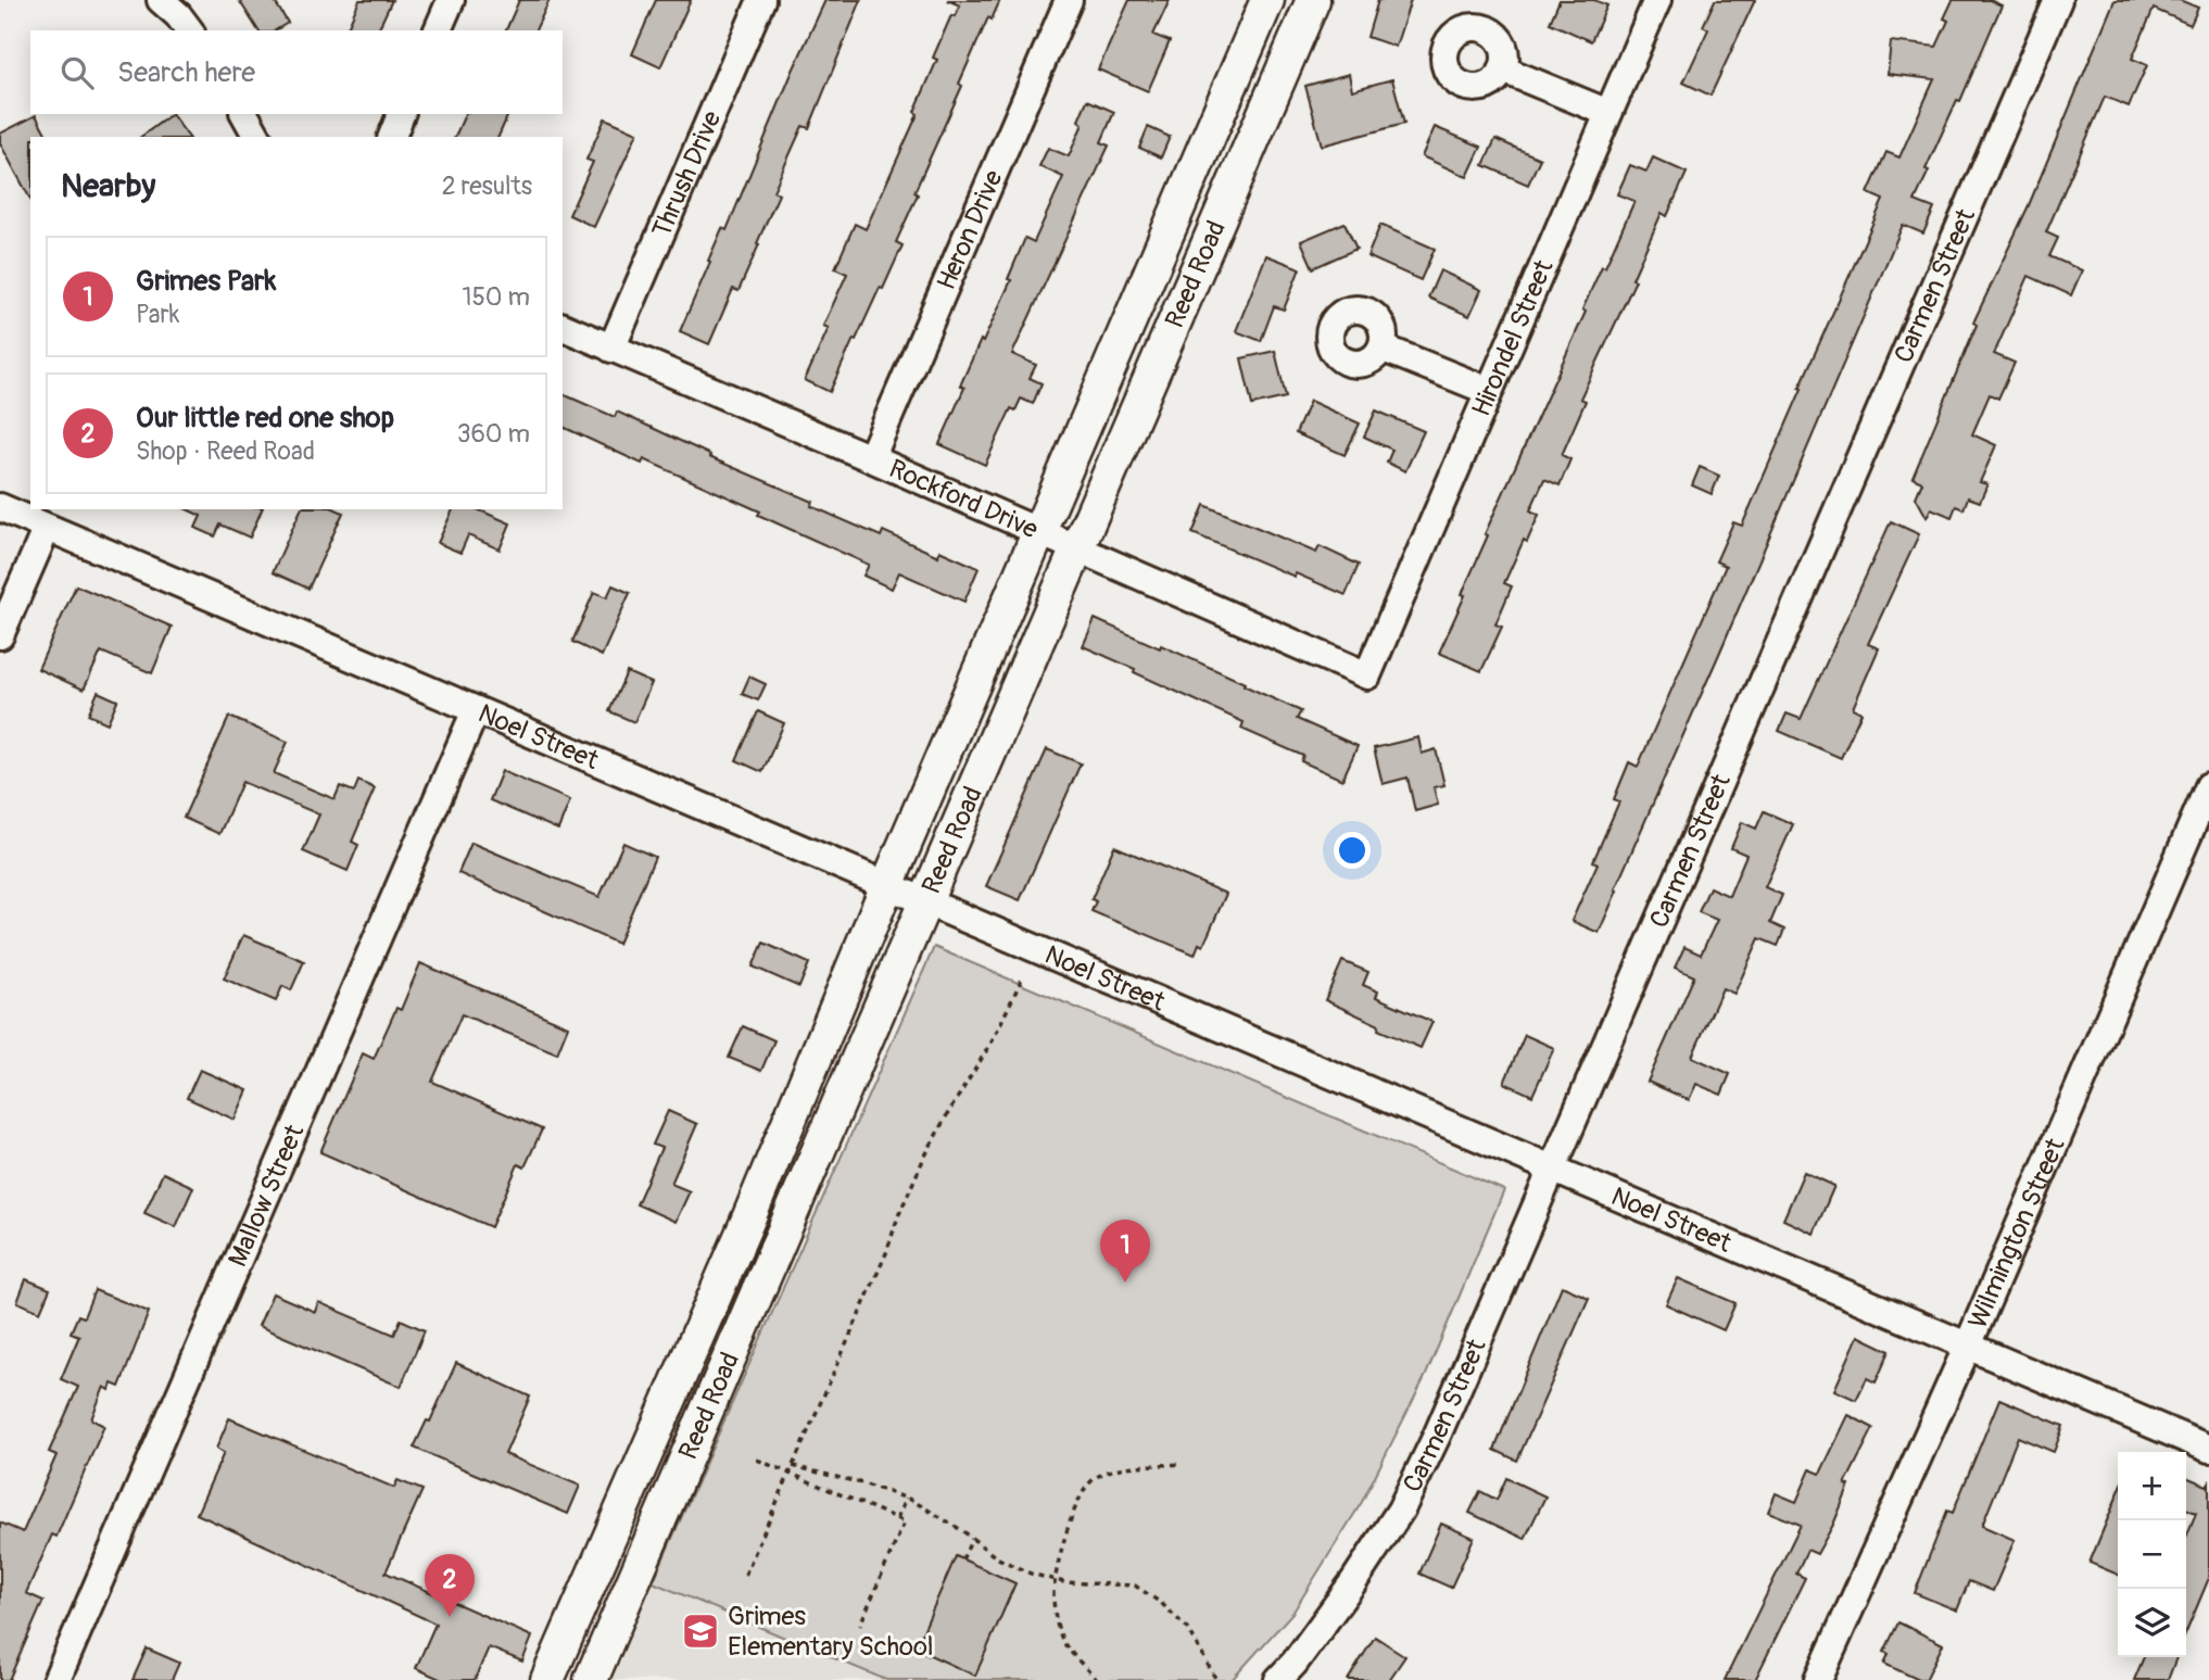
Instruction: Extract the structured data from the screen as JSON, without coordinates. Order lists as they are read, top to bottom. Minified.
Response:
{"streets":{"street":["Thrush Drive","Heron Drive","Reed Road","Carmen Street","Hirondel Street","Rockford Drive","Noel Street","Mallow Street","Wilmington Street"]},"crossings":[["Thrush Drive","Rockford Drive"],["Heron Drive","Rockford Drive"],["Reed Road","Rockford Drive"],["Reed Road","Noel Street"],["Carmen Street","Noel Street"],["Hirondel Street","Rockford Drive"],["Noel Street","Mallow Street"],["Noel Street","Wilmington Street"]],"places":{"school or university":["Grimes Elementary School"]},"page":{"search":"Search here","heading":["Nearby","2 results"],"list":[{"mark":"1","name":"Grimes Park","note":"Park","value":"150 m"},{"mark":"2","name":"Our little red one shop","note":"Shop · Reed Road","value":"360 m"}],"pins":["1","2"],"map_buttons":["+","−"]}}
